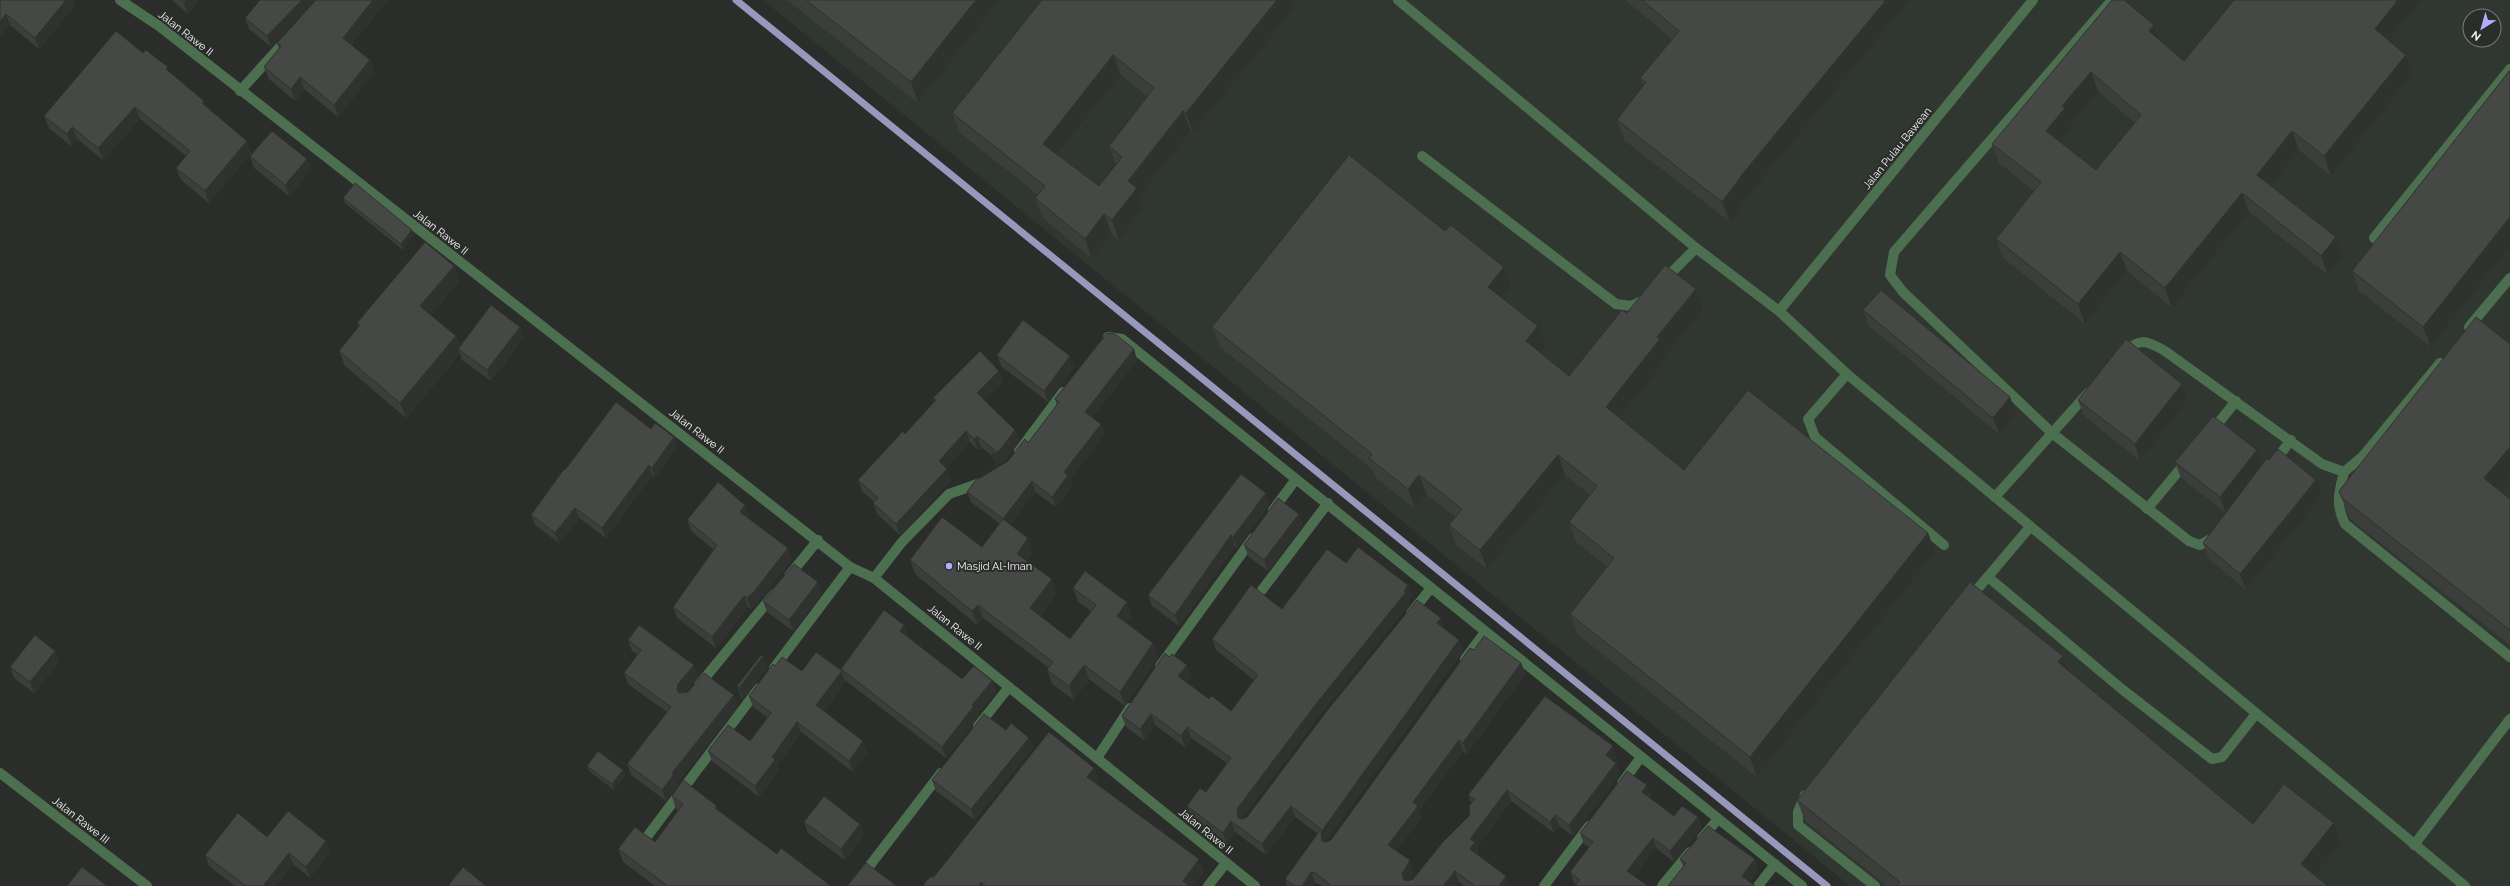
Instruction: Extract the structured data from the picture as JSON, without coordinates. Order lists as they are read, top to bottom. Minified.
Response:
{"streets":{"street":["Jalan Rawe II","Jalan Pulau Bawean","Jalan Rawe III"]},"places":["Masjid Al-Iman"],"north":"bottom left"}
